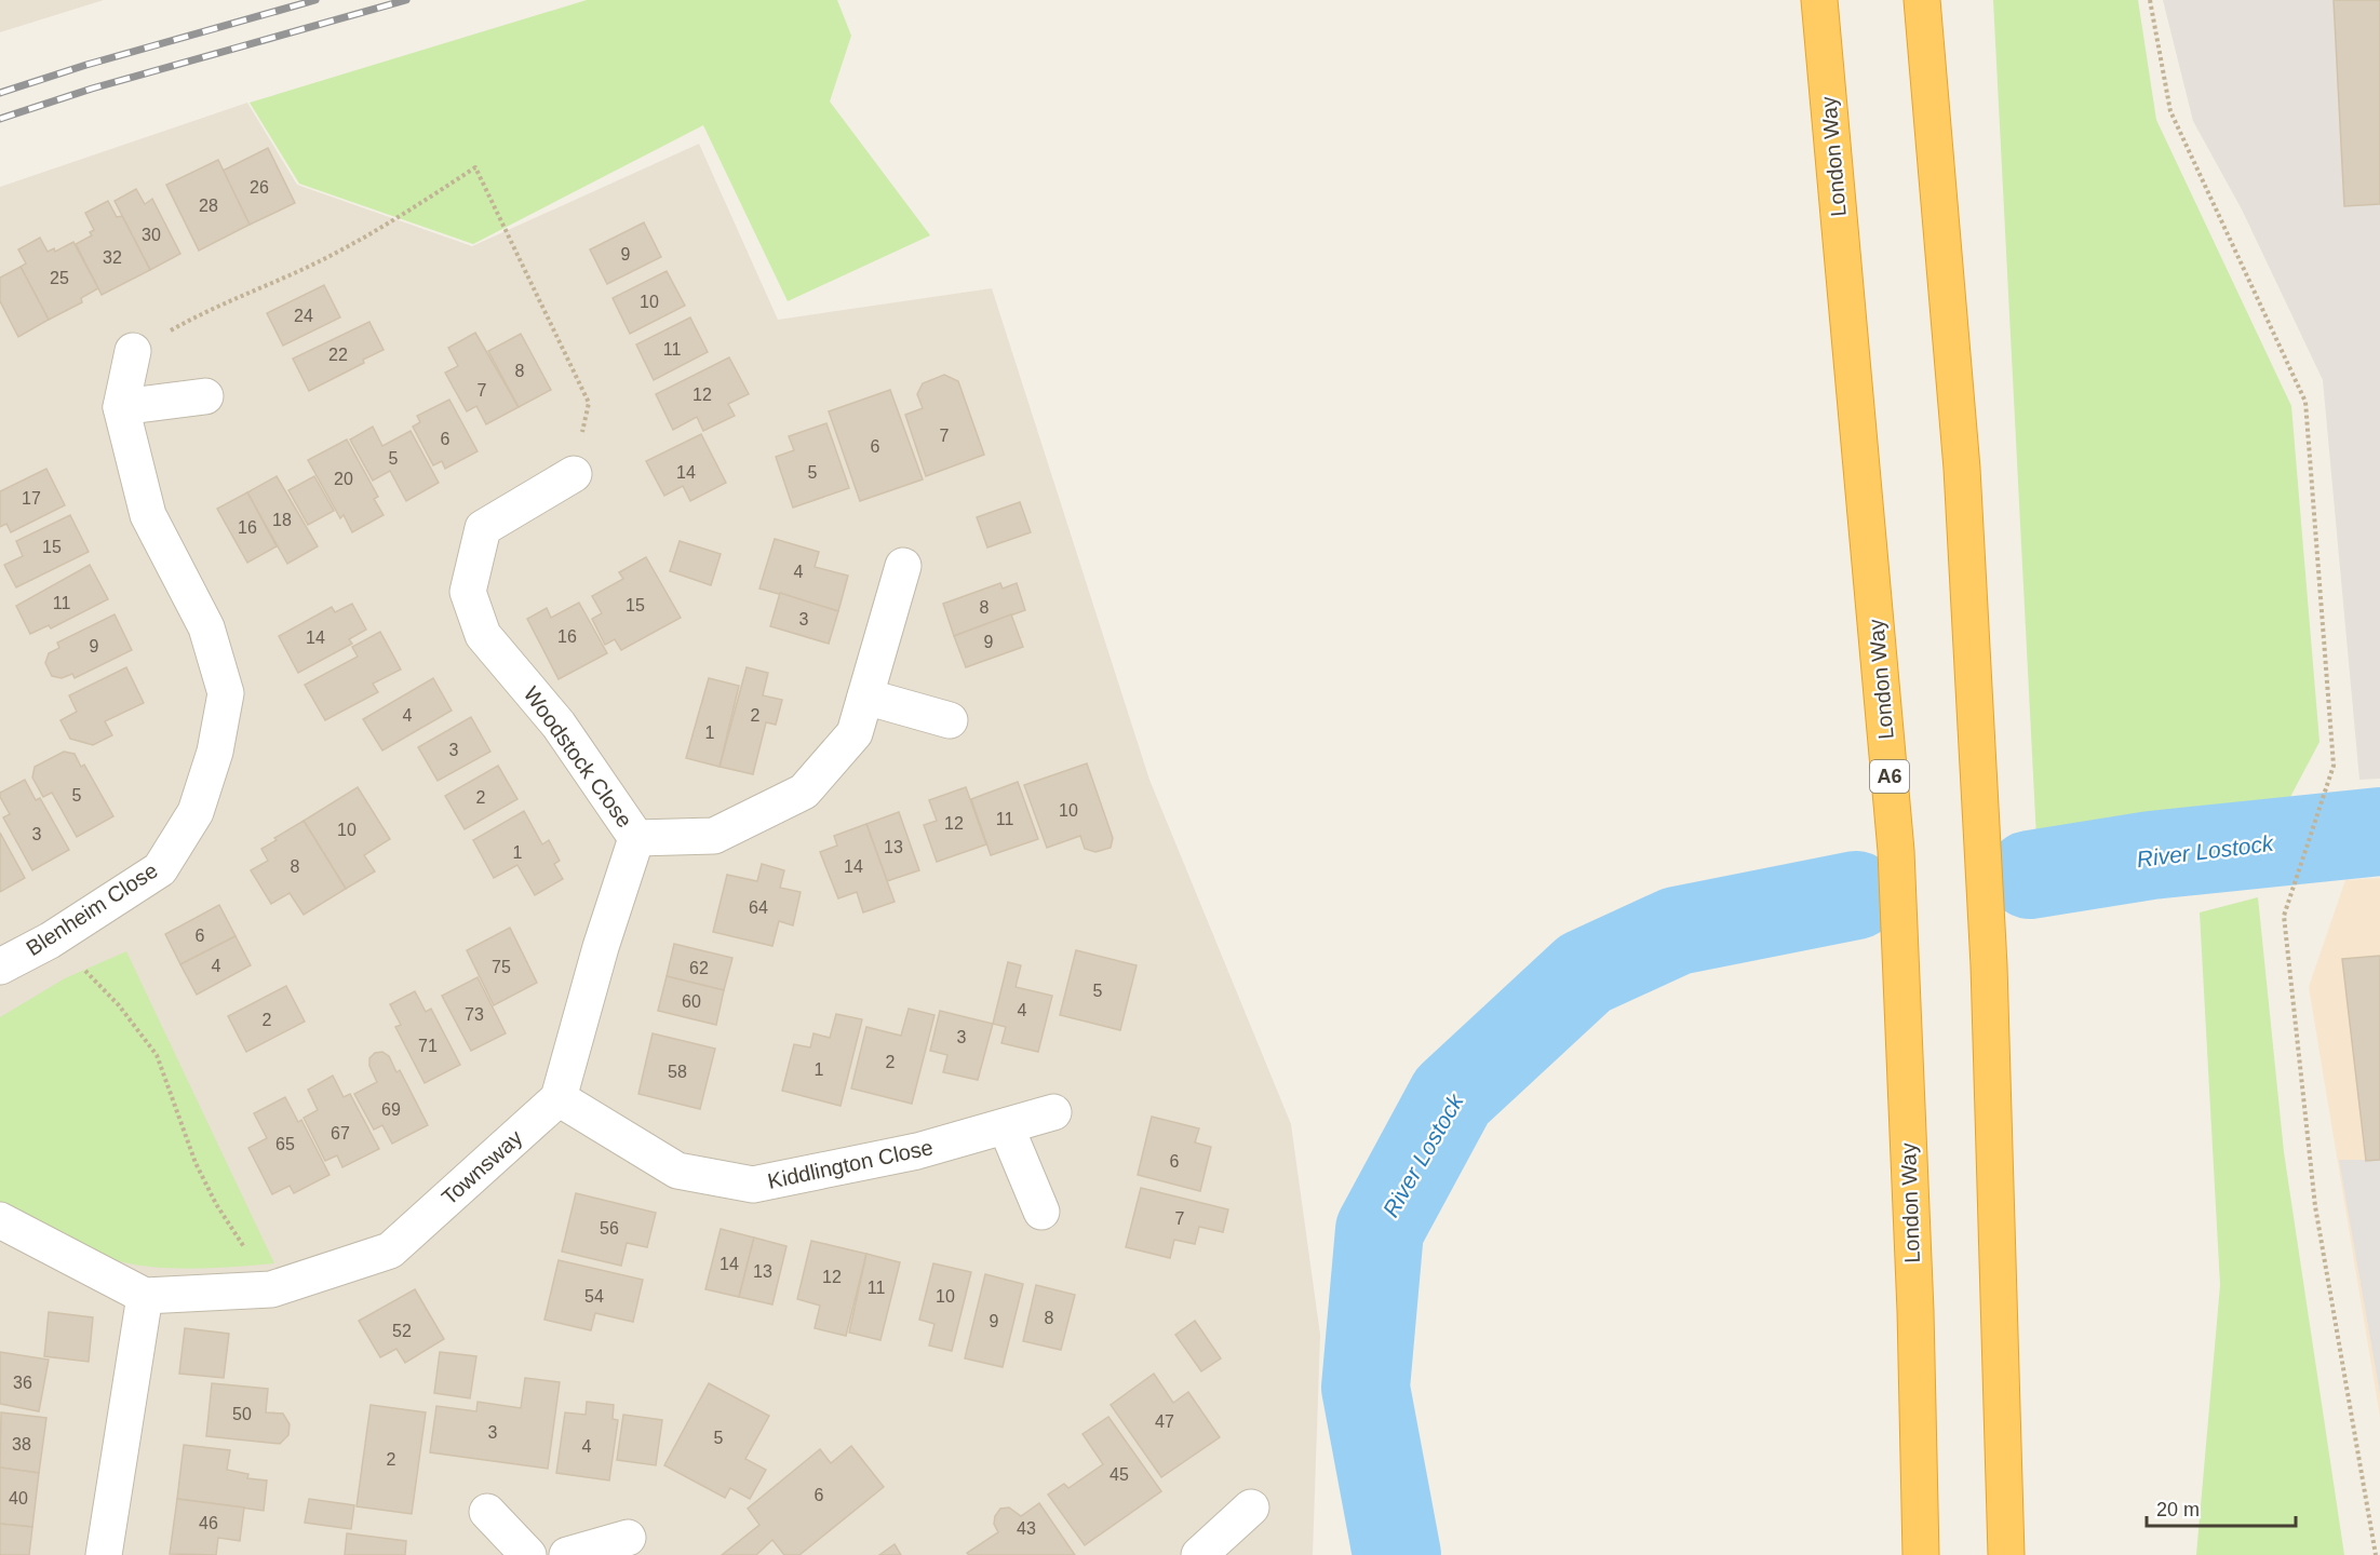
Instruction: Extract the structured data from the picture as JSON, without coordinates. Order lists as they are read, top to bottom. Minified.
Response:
{"streets":{"highway":["London Way","A6"],"street":["Woodstock Close","Blenheim Close","Kiddlington Close","Townsway"]},"crossings":[["Kiddlington Close","Townsway"]],"water":["River Lostock"],"house_numbers":["26","28","30","9","32","25","10","24","11","22","8","7","12","7","6","6","5","14","5","20","17","18","16","15","4","11","15","8","3","16","14","9","9","4","2","1","3","5","2","10","11","12","10","3","13","1","8","14","64","6","4","75","62","5","60","4","73","2","3","71","2","1","58","69","67","65","6","7","56","14","13","12","11","54","10","8","9","52","36","50","47","3","5","38","4","2","45","6","40","46","43"],"scale_bar":"20 m"}
